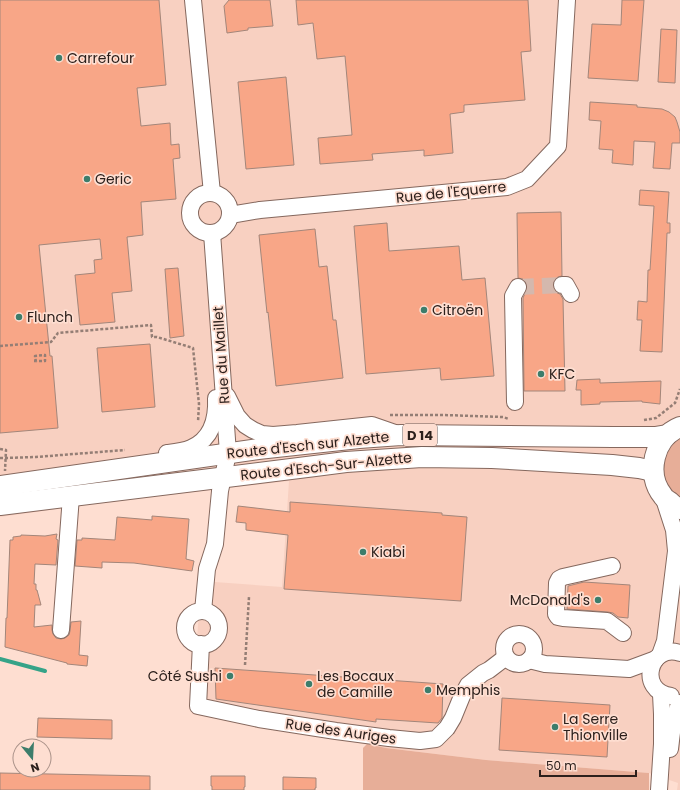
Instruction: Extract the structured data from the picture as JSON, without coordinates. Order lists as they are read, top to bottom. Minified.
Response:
{"streets":{"main road":["D 14","Route d'Esch sur Alzette","Route d'Esch-Sur-Alzette"],"street":["Rue de l'Equerre","Rue du Maillet","Rue des Auriges"]},"crossings":[["Rue de l'Equerre","Rue du Maillet"],["Rue du Maillet","Route d'Esch sur Alzette"],["Rue du Maillet","Route d'Esch-Sur-Alzette"]],"places":["Carrefour","Geric","Citroën","Flunch","KFC","Kiabi","McDonald's","Côté Sushi","Les Bocaux de Camille","Memphis","La Serre Thionville"],"scale_bar":"50 m","north":"bottom"}
